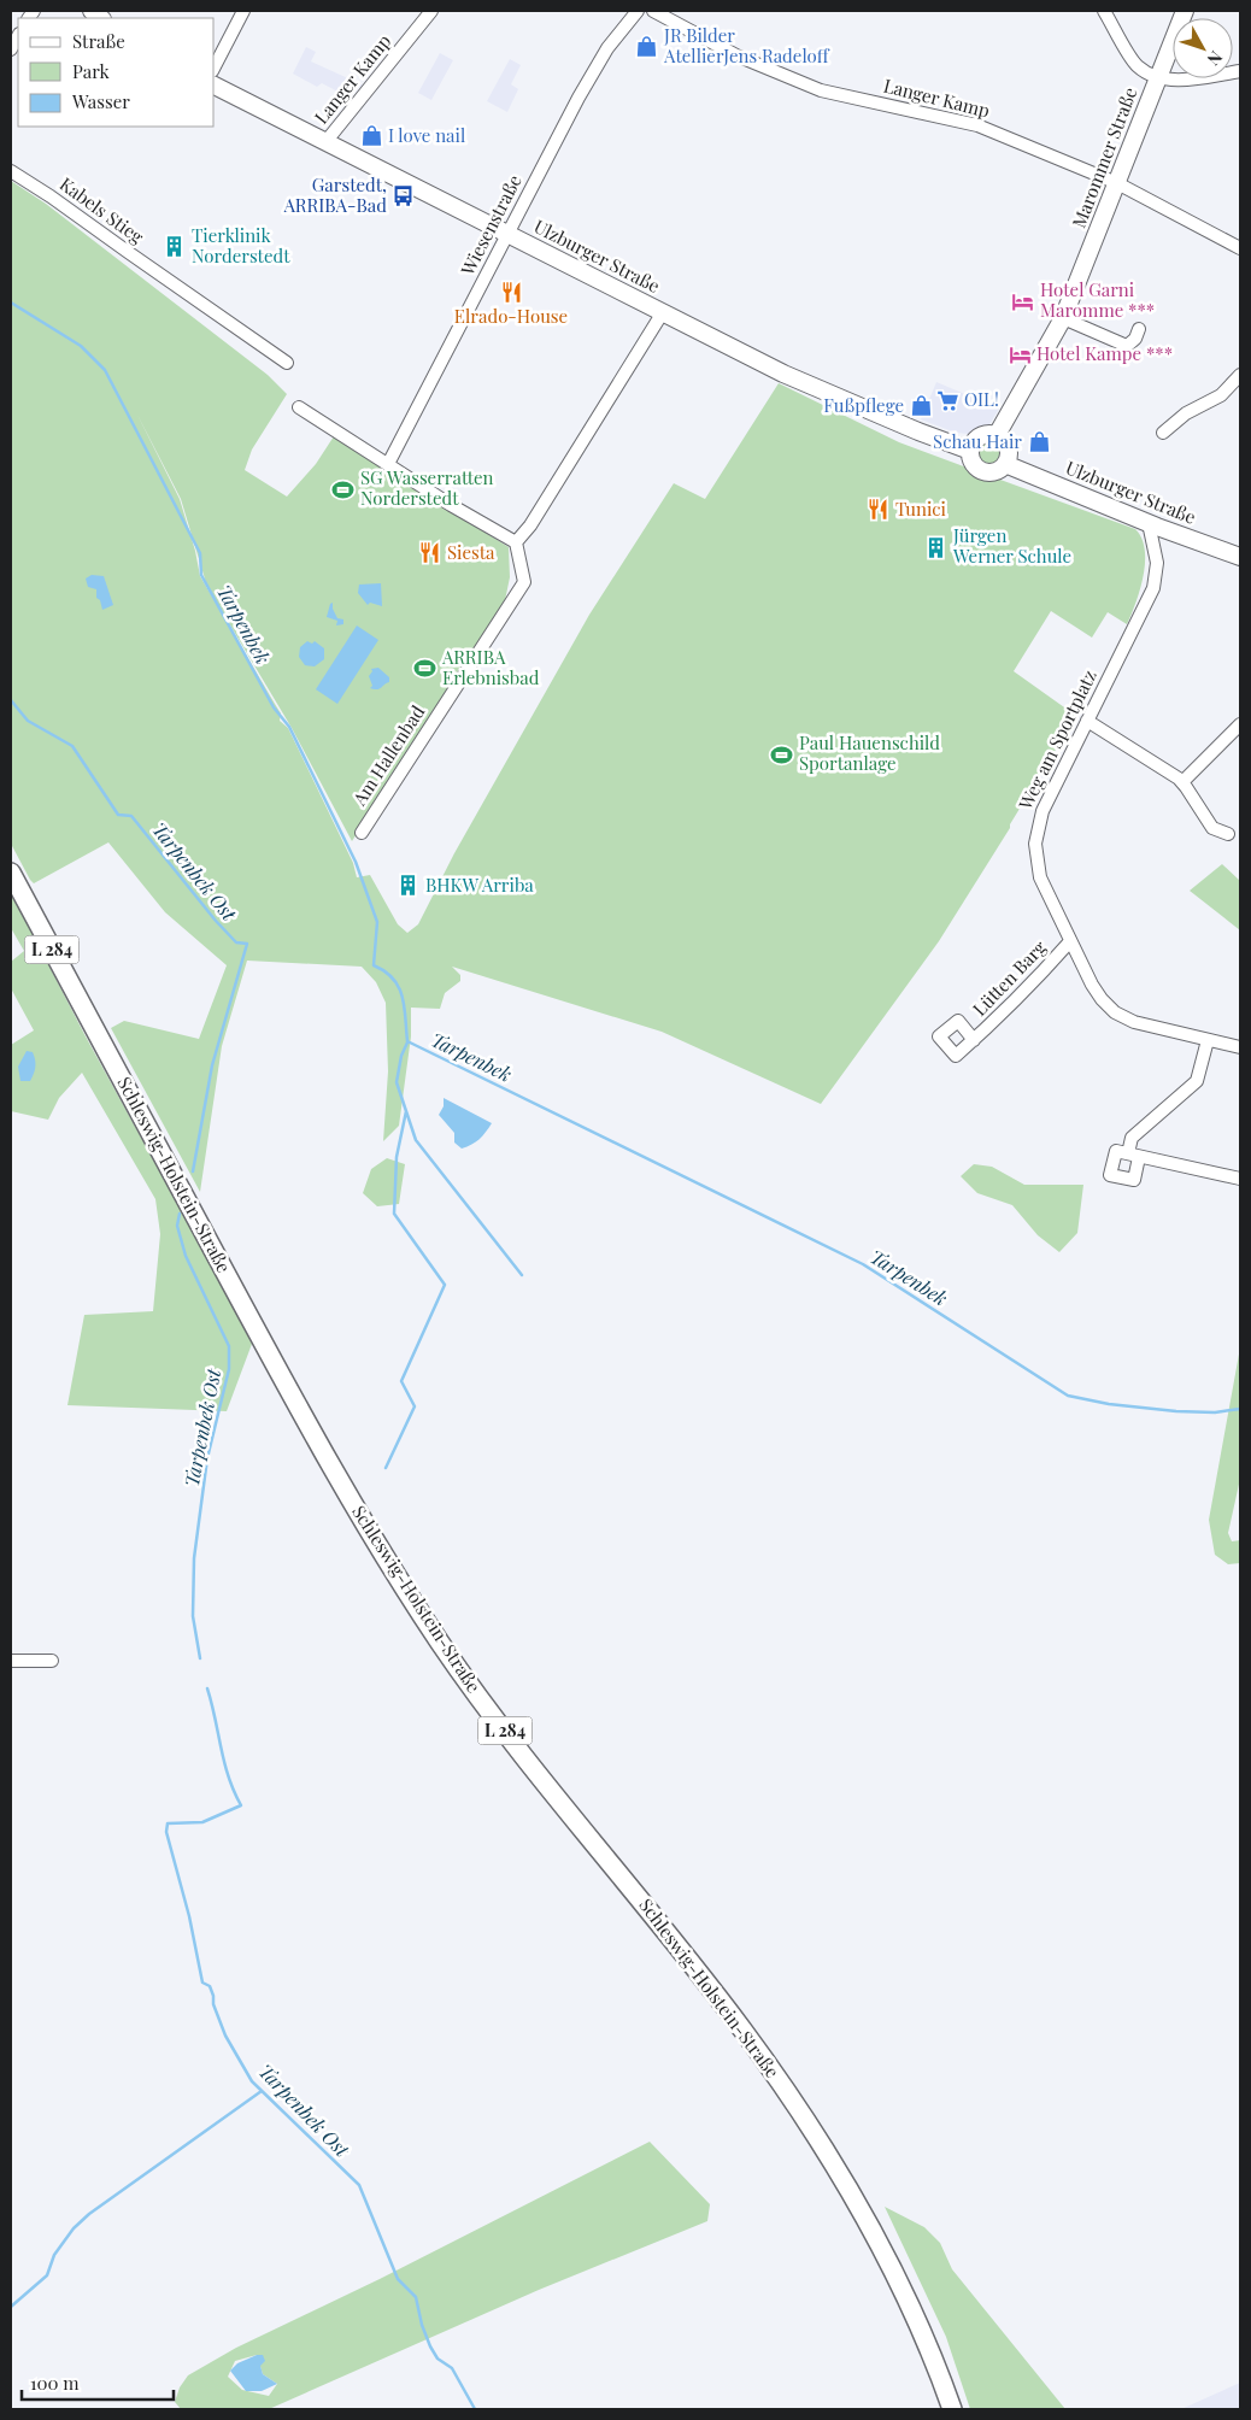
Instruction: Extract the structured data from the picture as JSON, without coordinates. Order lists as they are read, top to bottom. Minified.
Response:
{"streets":{"main road":["Marommer Straße","Ulzburger Straße","L 284","Schleswig-Holstein-Straße"],"street":["Langer Kamp","Kabels Stieg","Wiesenstraße","Weg am Sportplatz","Am Hallenbad","Lütten Barg"]},"crossings":[["Langer Kamp","Marommer Straße"],["Langer Kamp","Ulzburger Straße"],["Marommer Straße","Ulzburger Straße"],["Wiesenstraße","Ulzburger Straße"],["Ulzburger Straße","Weg am Sportplatz"],["Weg am Sportplatz","Lütten Barg"]],"water":["Tarpenbek","Tarpenbek Ost"],"places":{"shop":["JR Bilder AtellierJens Radeloff","I love nail","Fußpflege","Schau Hair"],"bus stop":["Garstedt, ARRIBA-Bad"],"building":["Tierklinik Norderstedt","Jürgen Werner Schule","BHKW Arriba"],"restaurant":["Elrado-House","Tunici","Siesta"],"hotel":["Hotel Garni Maromme ***","Hotel Kampe ***"],"supermarket":["OIL!"],"sports":["SG Wasserratten Norderstedt","ARRIBA Erlebnisbad","Paul Hauenschild Sportanlage"]},"legend":["Straße","Park","Wasser"],"scale_bar":"100 m","north":"bottom right"}
